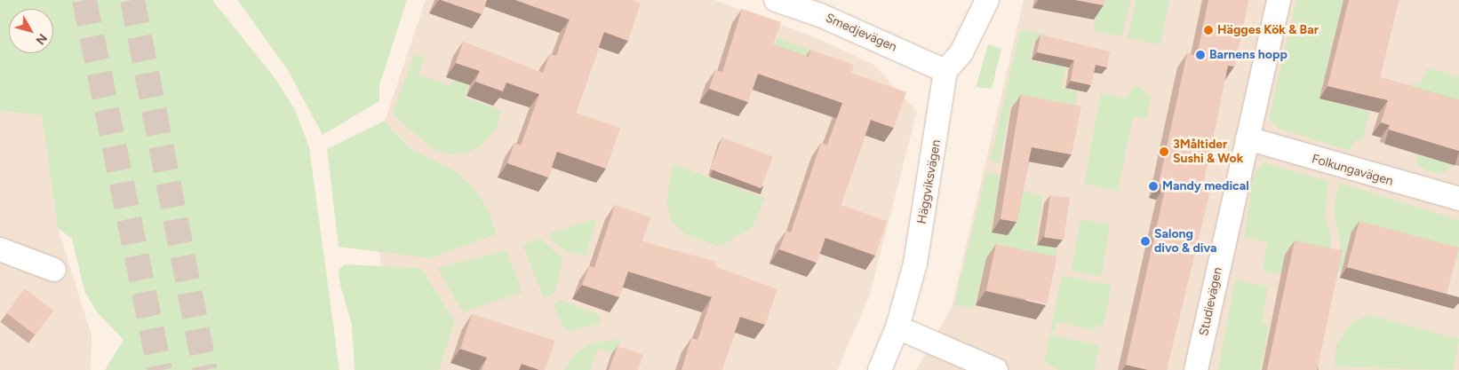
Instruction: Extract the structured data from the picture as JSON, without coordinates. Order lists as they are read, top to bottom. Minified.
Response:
{"streets":{"street":["Smedjevägen","Folkungavägen","Häggviksvägen","Studievägen"]},"crossings":[["Smedjevägen","Häggviksvägen"],["Folkungavägen","Studievägen"]],"places":["Hägges Kök & Bar","Barnens hopp","3Måltider Sushi & Wok","Mandy medical","Salong divo & diva"],"north":"bottom right"}
